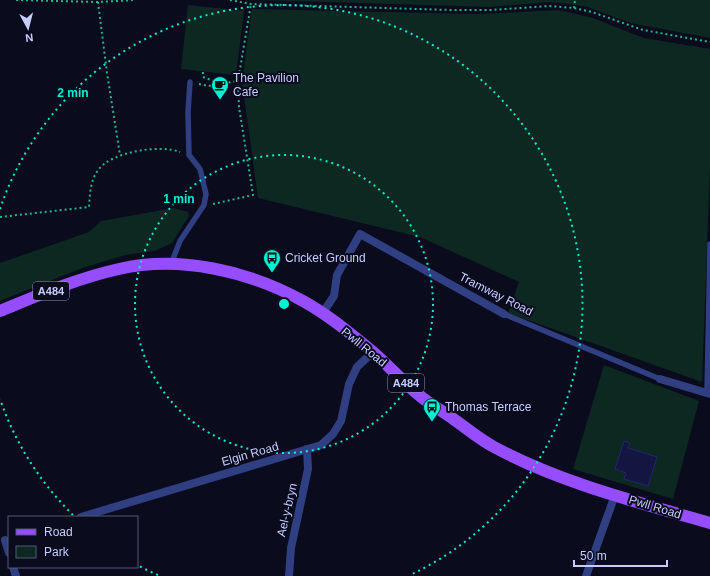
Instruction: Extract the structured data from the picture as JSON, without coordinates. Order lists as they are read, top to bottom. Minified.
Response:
{"streets":{"main road":["A484","Pwll Road"],"street":["Tramway Road","Elgin Road","Ael-y-bryn"]},"crossings":[["Tramway Road","Pwll Road"],["Pwll Road","Elgin Road"],["Elgin Road","Ael-y-bryn"]],"places":{"cafe":["The Pavilion Cafe"],"bus stop":["Cricket Ground","Thomas Terrace"]},"legend":["Road","Park"],"scale_bar":"50 m","north":"bottom","rings":["2 min","1 min"]}
